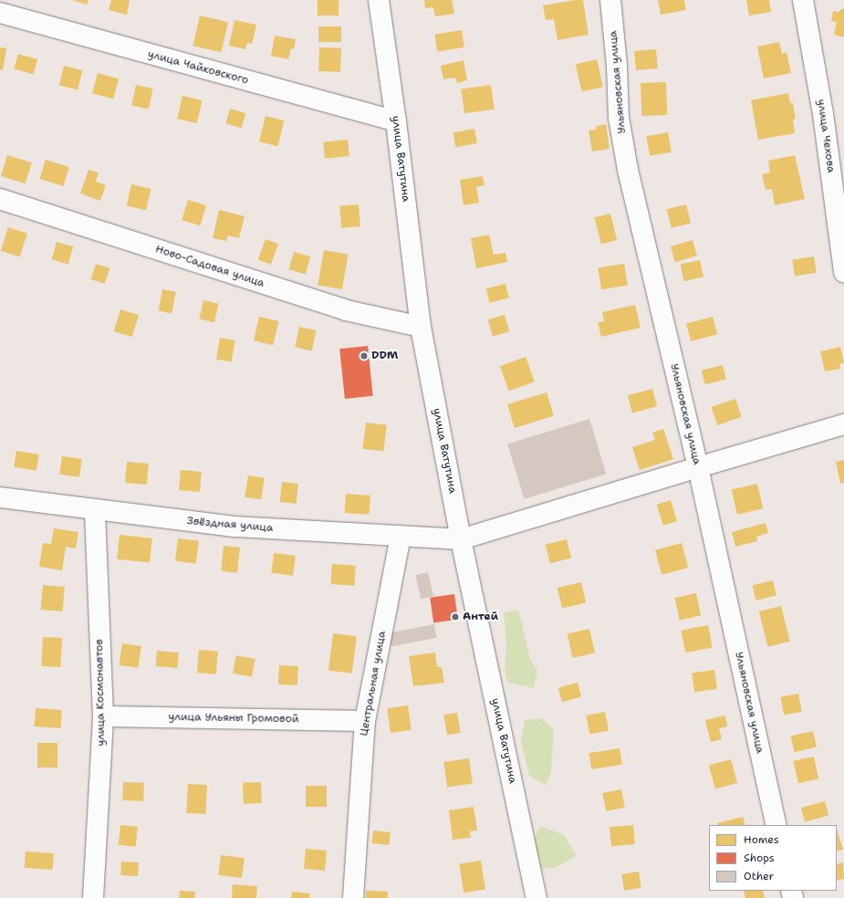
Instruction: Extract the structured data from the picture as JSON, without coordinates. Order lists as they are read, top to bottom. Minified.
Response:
{"streets":{"street":["улица Чайковского","Ульяновская улица","улица Чехова","улица Ватутина","Ново-Садовая улица","Звёздная улица","Центральная улица","улица Космонавтов","улица Ульяны Громовой"]},"crossings":[["улица Чайковского","улица Ватутина"],["Ульяновская улица","Звёздная улица"],["улица Ватутина","Ново-Садовая улица"],["улица Ватутина","Звёздная улица"],["Звёздная улица","Центральная улица"],["Звёздная улица","улица Космонавтов"],["Центральная улица","улица Ульяны Громовой"],["улица Космонавтов","улица Ульяны Громовой"]],"places":["DDM","Антей"],"legend":["Homes","Shops","Other"]}
